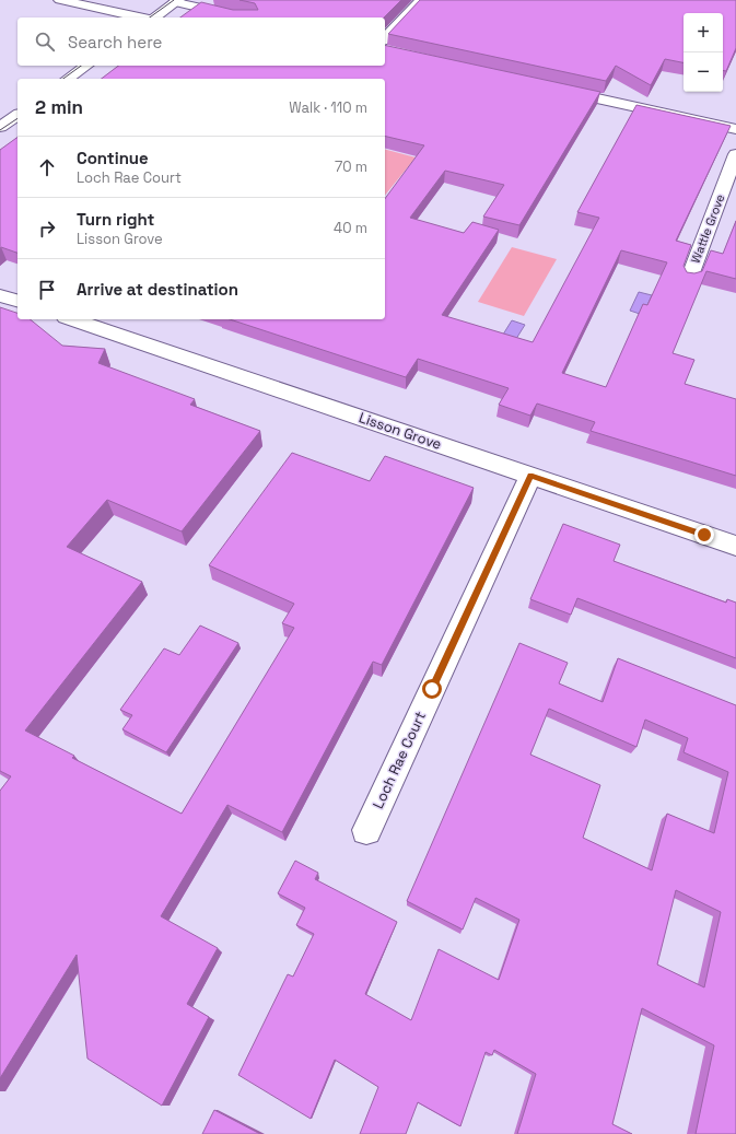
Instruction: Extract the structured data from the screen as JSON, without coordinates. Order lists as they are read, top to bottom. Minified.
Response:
{"streets":{"street":["Wattle Grove","Lisson Grove","Loch Rae Court"]},"crossings":[["Lisson Grove","Loch Rae Court"]],"page":{"map_buttons":["+","−"],"search":"Search here","heading":["2 min","Walk · 110 m"],"list":[["Continue","Loch Rae Court","70 m"],["Turn right","Lisson Grove","40 m"],"Arrive at destination"]}}
